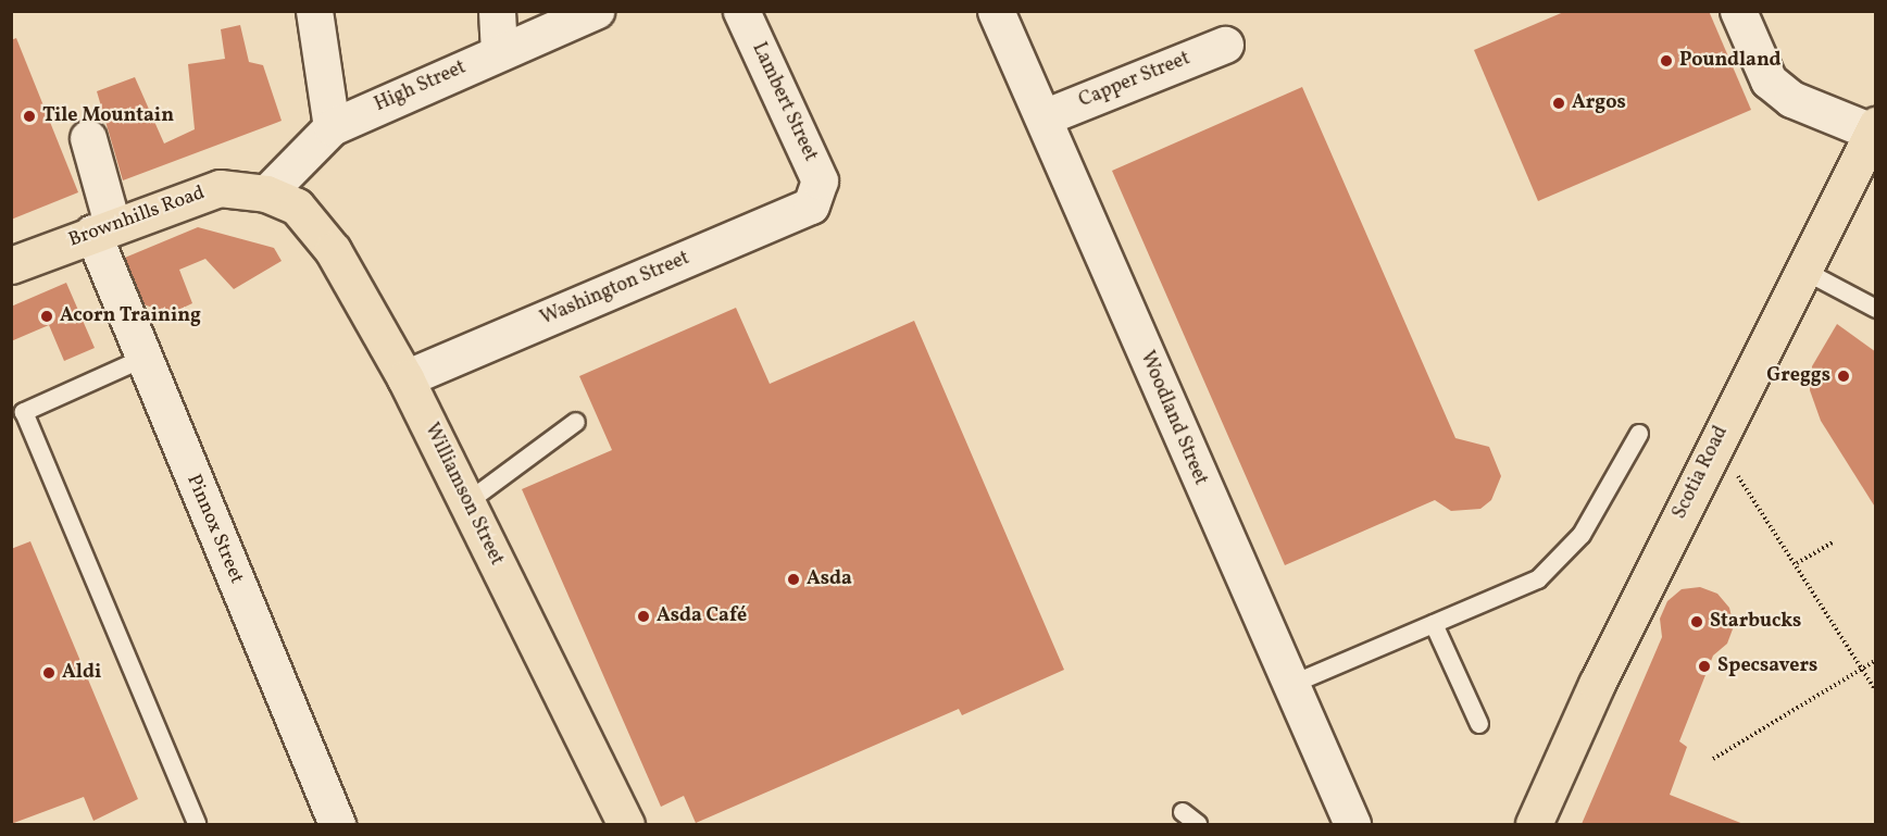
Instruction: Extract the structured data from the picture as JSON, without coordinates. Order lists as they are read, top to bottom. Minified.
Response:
{"streets":{"main road":["Brownhills Road","Scotia Road","Williamson Street"],"street":["Capper Street","High Street","Lambert Street","Washington Street","Woodland Street","Pinnox Street"]},"crossings":[["Capper Street","Woodland Street"],["High Street","Brownhills Road"],["High Street","Williamson Street"],["Lambert Street","Washington Street"],["Brownhills Road","Williamson Street"],["Brownhills Road","Pinnox Street"],["Washington Street","Williamson Street"]],"places":["Poundland","Argos","Tile Mountain","Acorn Training","Greggs","Asda","Asda Café","Starbucks","Specsavers","Aldi"]}
